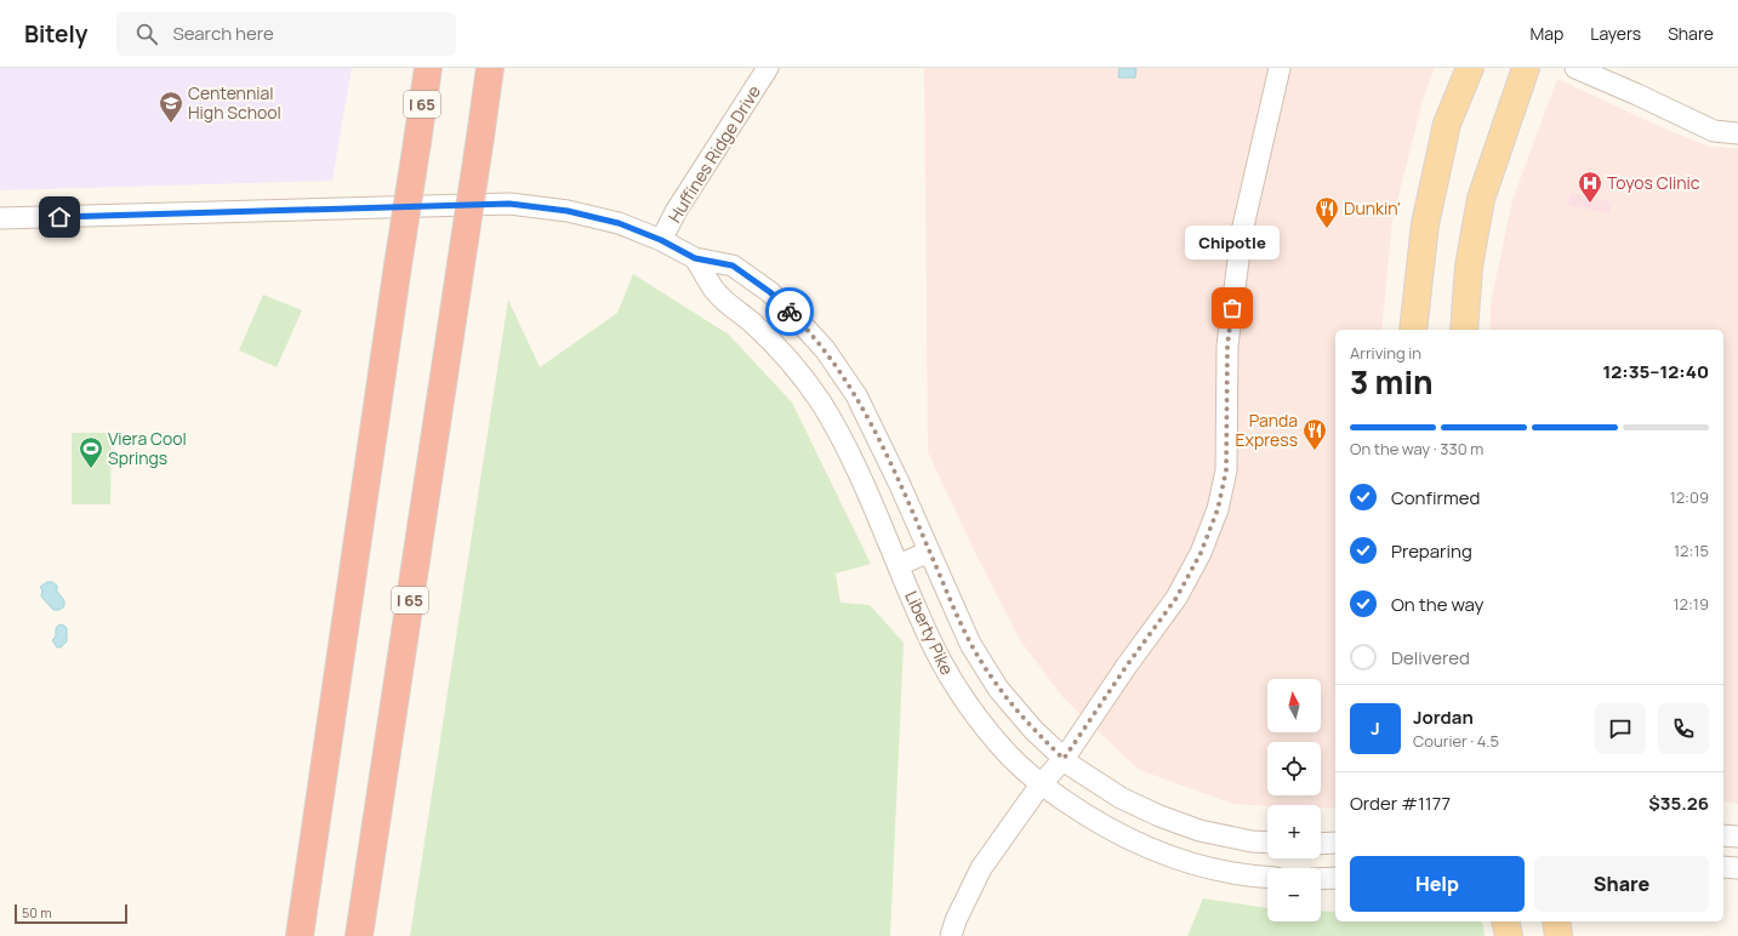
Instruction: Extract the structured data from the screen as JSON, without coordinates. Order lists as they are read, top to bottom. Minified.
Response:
{"streets":{"highway":["I 65"],"street":["Huffines Ridge Drive","Liberty Pike"]},"crossings":[["Huffines Ridge Drive","Liberty Pike"]],"places":{"school or university":["Centennial High School"],"hospital":["Toyos Clinic"],"restaurant":["Dunkin'","Panda Express"],"other":["Chipotle"],"sports":["Viera Cool Springs"]},"scale_bar":"50 m","north":"top","page":{"header":"Bitely","search":"Search here","nav":["Map","Layers","Share"],"bubble":"Chipotle","heading":["3 min","Arriving in","12:35–12:40"],"panel":["Jordan","Courier · 4.5","Order #1177","$35.26"],"bar":"On the way · 330 m","list":[["Confirmed","12:09"],["Preparing","12:15"],["On the way","12:19"],"Delivered"],"map_buttons":["+","−"],"round":"J","buttons":["Help","Share"],"scale":"50 m"}}
